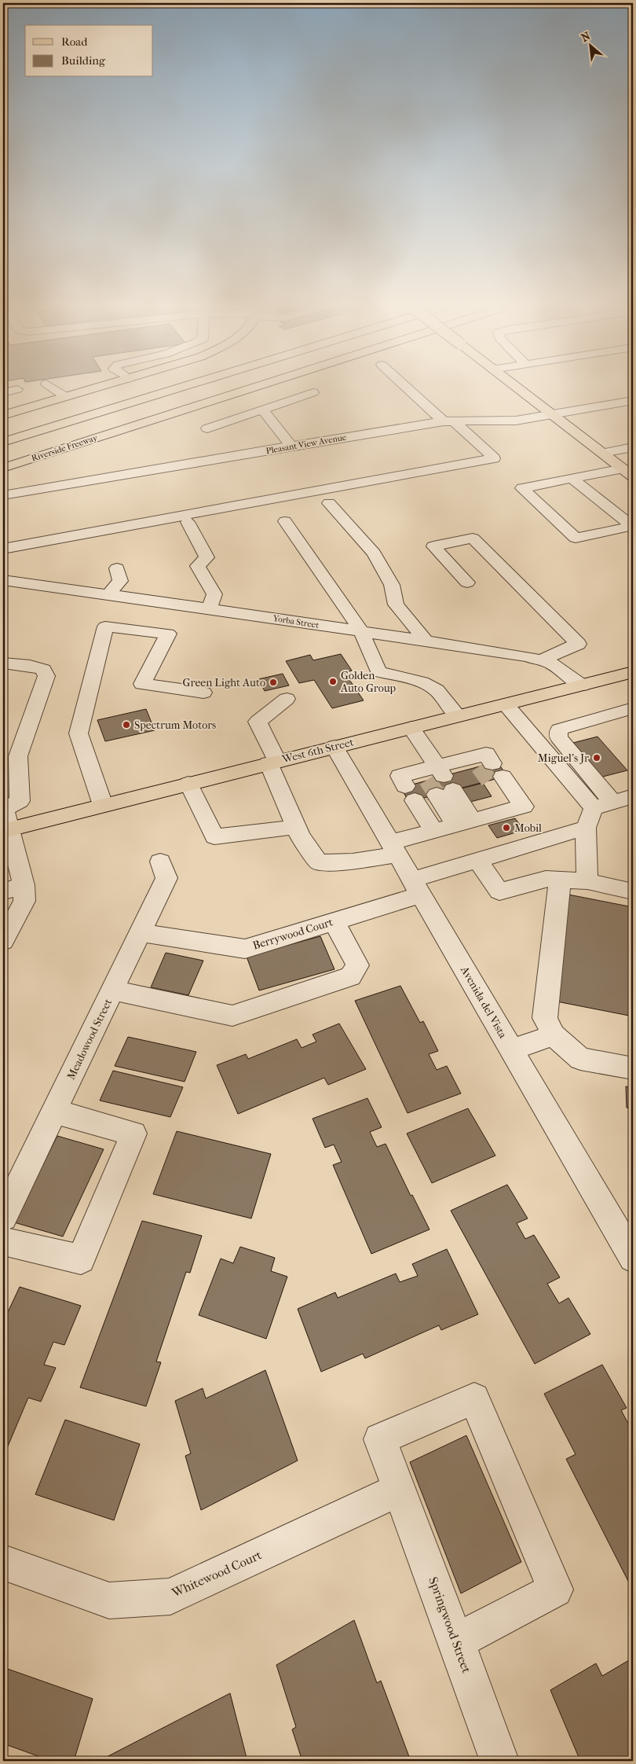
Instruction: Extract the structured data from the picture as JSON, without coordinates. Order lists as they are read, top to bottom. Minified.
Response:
{"streets":{"main road":["Riverside Freeway","West 6th Street"],"street":["Pleasant View Avenue","Yorba Street","Berrywood Court","Avenida del Vista","Meadowood Street","Whitewood Court","Springwood Street"]},"crossings":[["Yorba Street","West 6th Street"],["West 6th Street","Avenida del Vista"],["Berrywood Court","Avenida del Vista"],["Berrywood Court","Meadowood Street"],["Whitewood Court","Springwood Street"]],"places":["Golden Auto Group","Green Light Auto","Spectrum Motors","Miguel's Jr","Mobil"],"legend":["Road","Building"],"north":"top left"}
